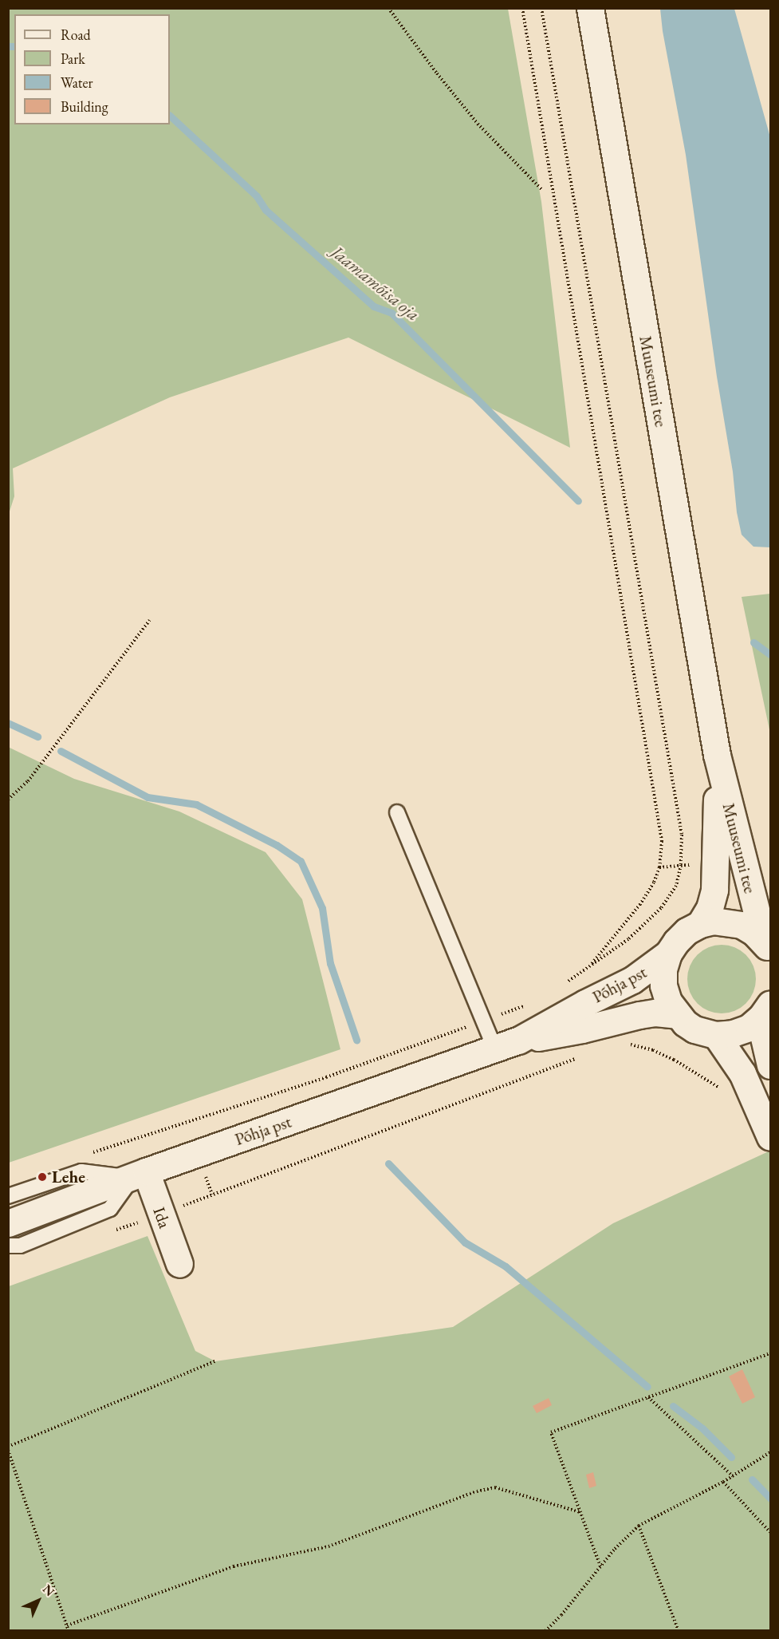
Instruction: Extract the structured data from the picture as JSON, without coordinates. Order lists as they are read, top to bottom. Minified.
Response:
{"streets":{"street":["Muuseumi tee","Põhja pst","Ida"]},"crossings":[["Muuseumi tee","Põhja pst"],["Põhja pst","Ida"]],"water":["Jaamamõisa oja"],"places":["Lehe"],"legend":["Road","Park","Water","Building"],"north":"top right"}
